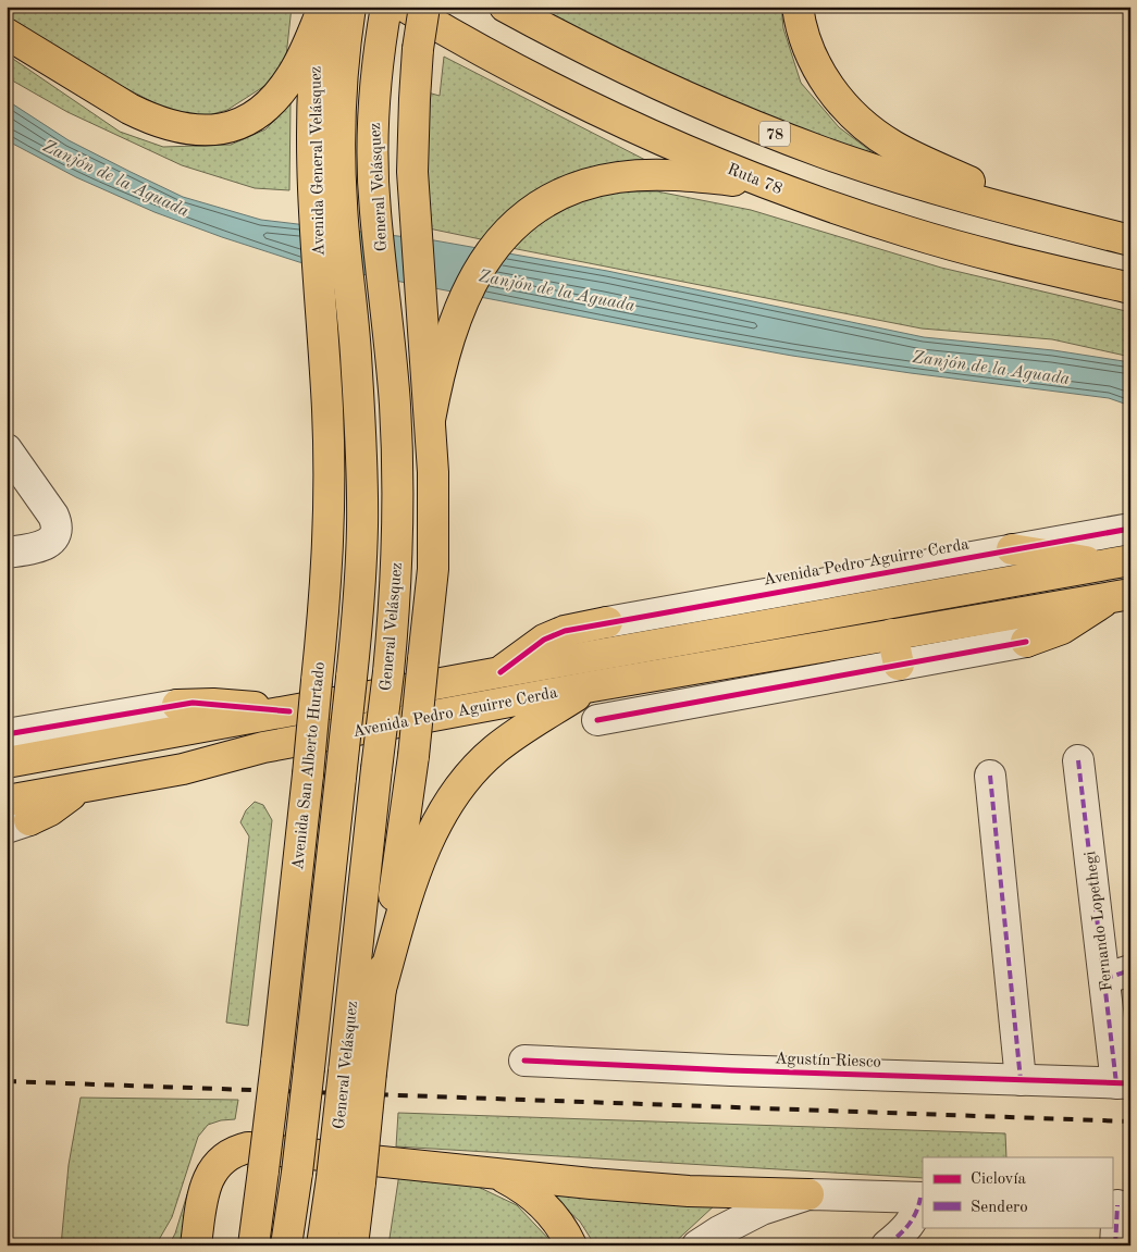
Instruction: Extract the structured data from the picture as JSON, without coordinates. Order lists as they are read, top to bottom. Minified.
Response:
{"streets":{"main road":["78","Avenida General Velásquez","Ruta 78","General Velásquez","Avenida Pedro Aguirre Cerda","Avenida San Alberto Hurtado"],"street":["Fernando Lopethegi","Agustín Riesco"]},"crossings":[["Avenida General Velásquez","General Velásquez"],["Avenida General Velásquez","Avenida San Alberto Hurtado"],["Fernando Lopethegi","Agustín Riesco"]],"water":["Zanjón de la Aguada"],"legend":["Ciclovía","Sendero"]}
